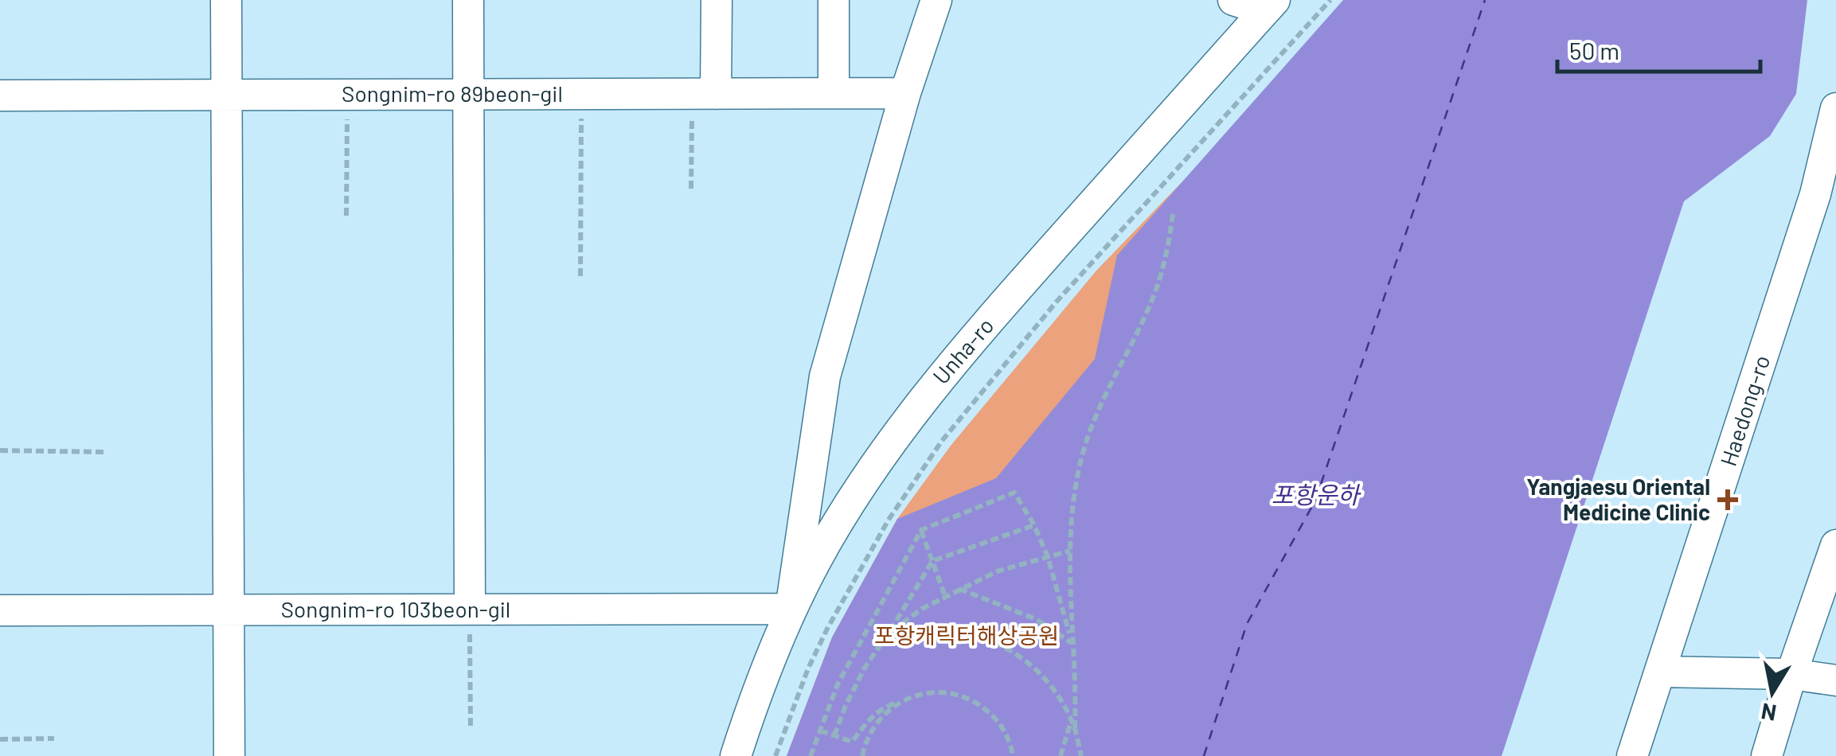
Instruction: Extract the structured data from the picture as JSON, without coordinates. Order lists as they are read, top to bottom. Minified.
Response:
{"streets":{"street":["Songnim-ro 89beon-gil","Unha-ro","Haedong-ro","Songnim-ro 103beon-gil"]},"crossings":[["Unha-ro","Songnim-ro 103beon-gil"]],"water":["포항운하"],"parks":["포항캐릭터해상공원"],"places":{"health":["Yangjaesu Oriental Medicine Clinic"]},"scale_bar":"50 m","north":"bottom"}
